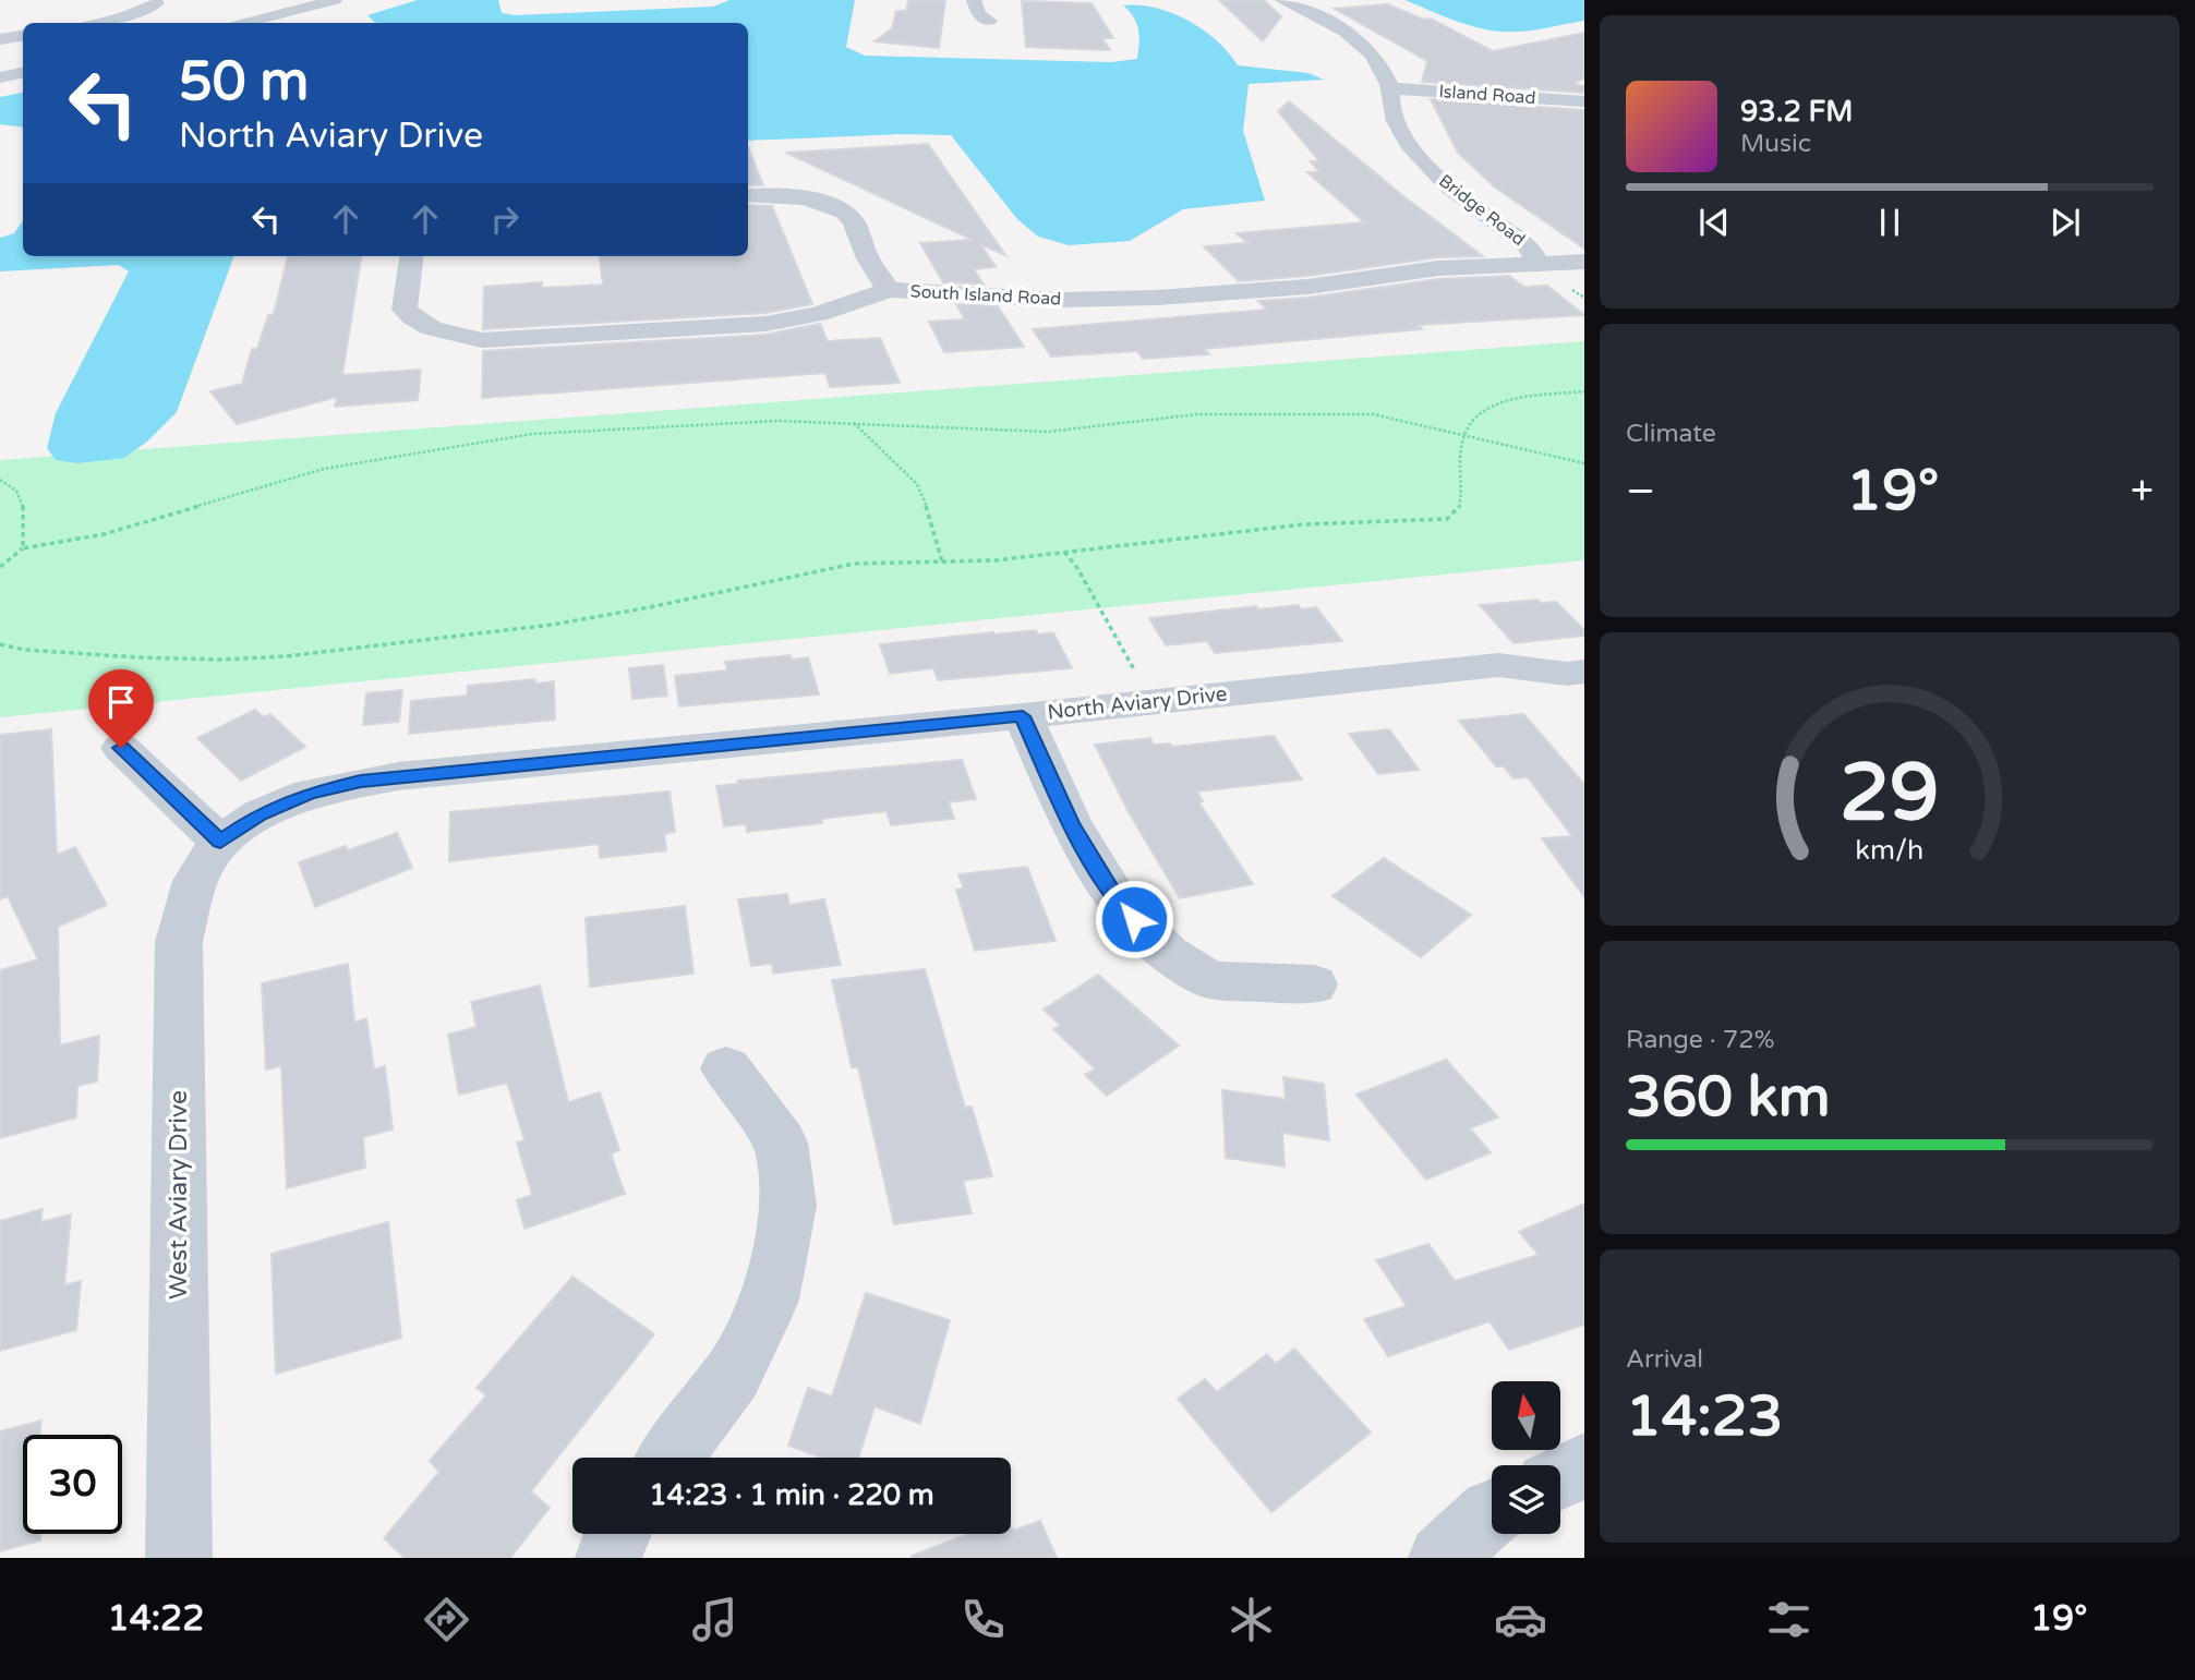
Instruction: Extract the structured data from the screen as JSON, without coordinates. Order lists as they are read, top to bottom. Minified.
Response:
{"streets":{"street":["Island Road","Bridge Road","South Island Road","North Aviary Drive","West Aviary Drive"]},"crossings":[["Island Road","Bridge Road"],["Bridge Road","South Island Road"],["North Aviary Drive","West Aviary Drive"]],"north":"top","page":{"turn":["50 m","North Aviary Drive"],"song":["93.2 FM","Music"],"tile":["Climate",["Range · 72%","360 km"],["Arrival","14:23"]],"heat":["−","19°","+"],"limit":"30","trip":"14:23 · 1 min · 220 m","tabs":["14:22","19°"],"gauge":["29","km/h"]}}
